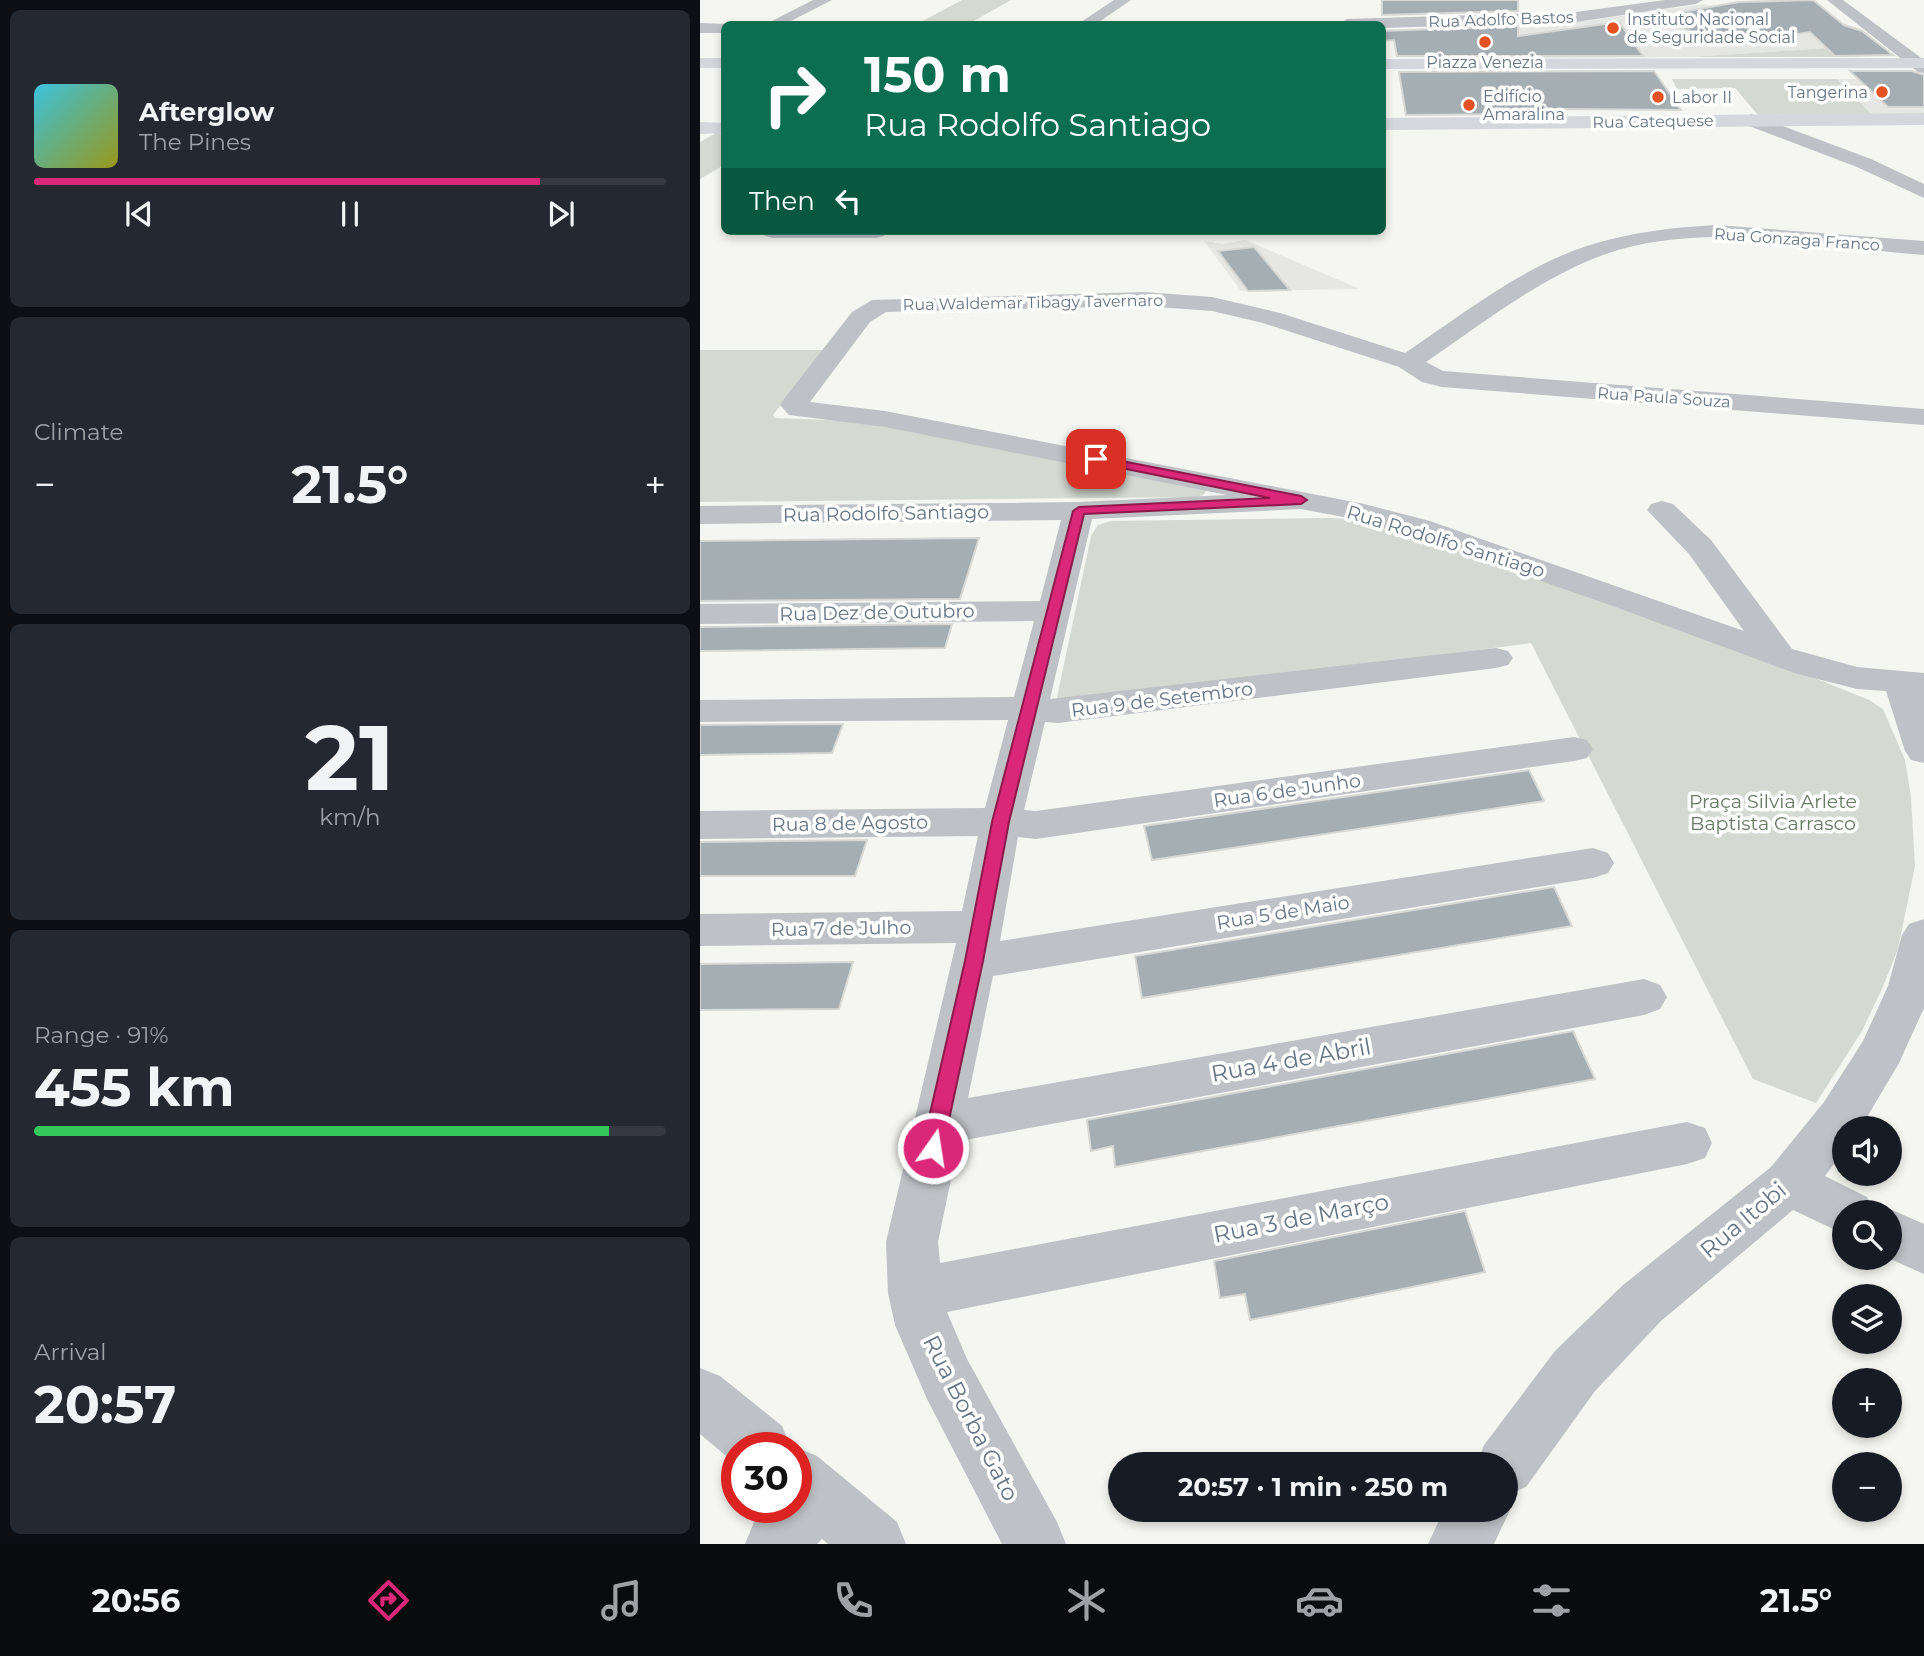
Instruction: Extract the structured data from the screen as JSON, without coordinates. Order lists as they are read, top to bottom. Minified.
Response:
{"streets":{"main road":["Rua Catequese"],"street":["Rua Adolfo Bastos","Rua Gonzaga Franco","Rua Waldemar Tibagy Tavernaro","Rua Paula Souza","Rua Rodolfo Santiago","Rua Dez de Outubro","Rua 9 de Setembro","Rua 6 de Junho","Rua 8 de Agosto","Rua 5 de Maio","Rua 7 de Julho","Rua 4 de Abril","Rua 3 de Março","Rua Itobi","Rua Borba Gato"]},"crossings":[["Rua Gonzaga Franco","Rua Waldemar Tibagy Tavernaro"],["Rua Gonzaga Franco","Rua Paula Souza"],["Rua Waldemar Tibagy Tavernaro","Rua Paula Souza"],["Rua Waldemar Tibagy Tavernaro","Rua Rodolfo Santiago"],["Rua Rodolfo Santiago","Rua Borba Gato"],["Rua Dez de Outubro","Rua Borba Gato"],["Rua 9 de Setembro","Rua Borba Gato"],["Rua 6 de Junho","Rua 8 de Agosto"],["Rua 6 de Junho","Rua Borba Gato"],["Rua 8 de Agosto","Rua Borba Gato"],["Rua 5 de Maio","Rua 7 de Julho"],["Rua 5 de Maio","Rua Borba Gato"],["Rua 7 de Julho","Rua Borba Gato"],["Rua 4 de Abril","Rua Borba Gato"],["Rua 3 de Março","Rua Borba Gato"]],"parks":["Praça Silvia Arlete Baptista Carrasco"],"places":["Instituto Nacional de Seguridade Social","Piazza Venezia","Tangerina","Labor II","Edifício Amaralina"],"page":{"turn":["150 m","Rua Rodolfo Santiago"],"song":["Afterglow","The Pines"],"then":"Then","tile":["Climate",["21","km/h"],["Range · 91%","455 km"],["Arrival","20:57"]],"heat":["−","21.5°","+"],"map_buttons":["+","−"],"limit":"30","trip":"20:57 · 1 min · 250 m","tabs":["20:56","21.5°"]}}
